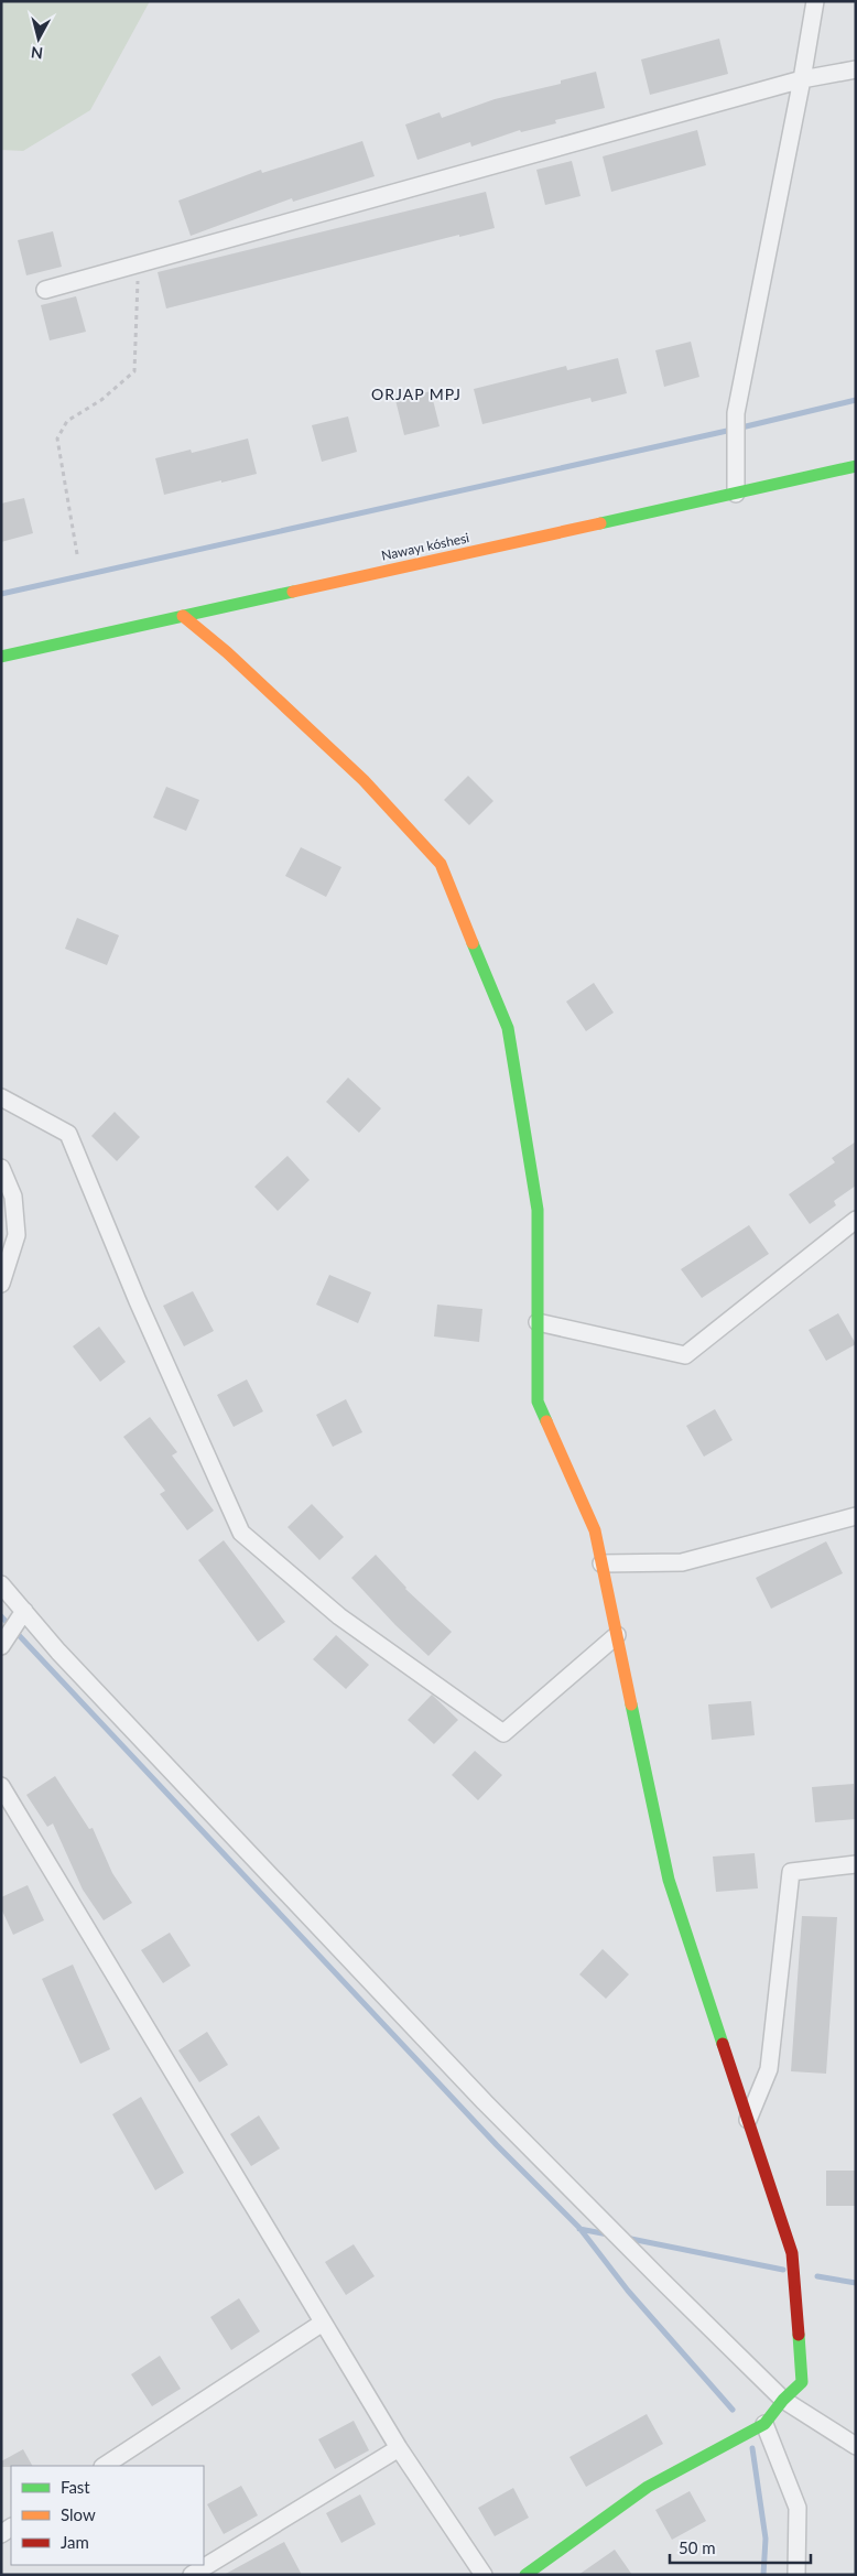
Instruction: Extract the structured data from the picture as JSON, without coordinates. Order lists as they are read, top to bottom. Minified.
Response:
{"streets":{"street":["Nawayı kóshesi"]},"districts":["ORJAP MPJ"],"legend":["Fast","Slow","Jam"],"scale_bar":"50 m","north":"bottom"}
